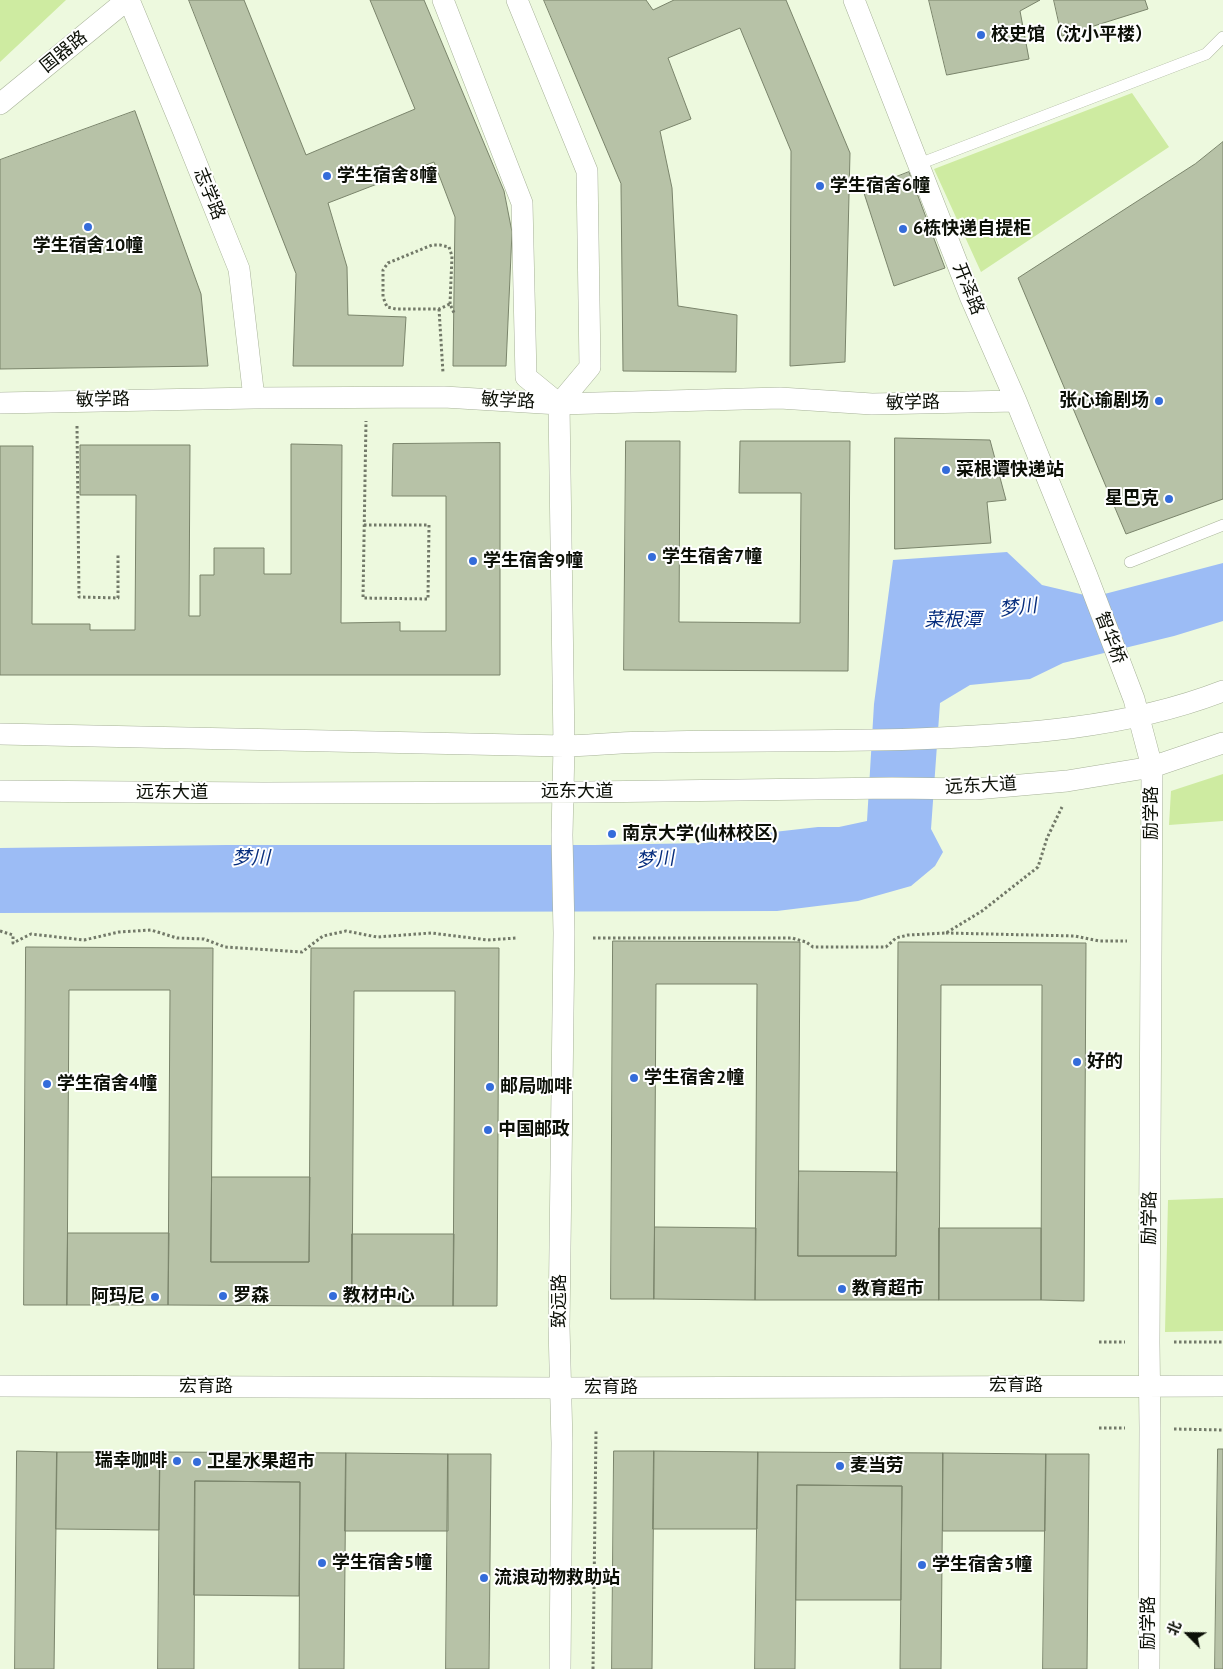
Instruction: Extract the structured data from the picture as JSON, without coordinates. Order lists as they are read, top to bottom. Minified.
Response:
{"streets":{"street":["国器路","志学路","开泽路","敏学路","智华桥","远东大道","励学路","致远路","宏育路"]},"crossings":[["国器路","志学路"],["志学路","敏学路"],["开泽路","敏学路"],["开泽路","智华桥"],["敏学路","致远路"],["智华桥","远东大道"],["智华桥","励学路"],["远东大道","励学路"],["远东大道","致远路"],["励学路","宏育路"],["致远路","宏育路"]],"water":["梦川","菜根潭"],"places":["校史馆（沈小平楼）","学生宿舍8幢","学生宿舍6幢","学生宿舍10幢","6栋快递自提柜","张心瑜剧场","菜根谭快递站","星巴克","学生宿舍7幢","学生宿舍9幢","南京大学(仙林校区)","好的","学生宿舍2幢","学生宿舍4幢","邮局咖啡","中国邮政","教育超市","罗森","教材中心","阿玛尼","瑞幸咖啡","卫星水果超市","麦当劳","学生宿舍5幢","学生宿舍3幢","流浪动物救助站"],"north":"top left"}
